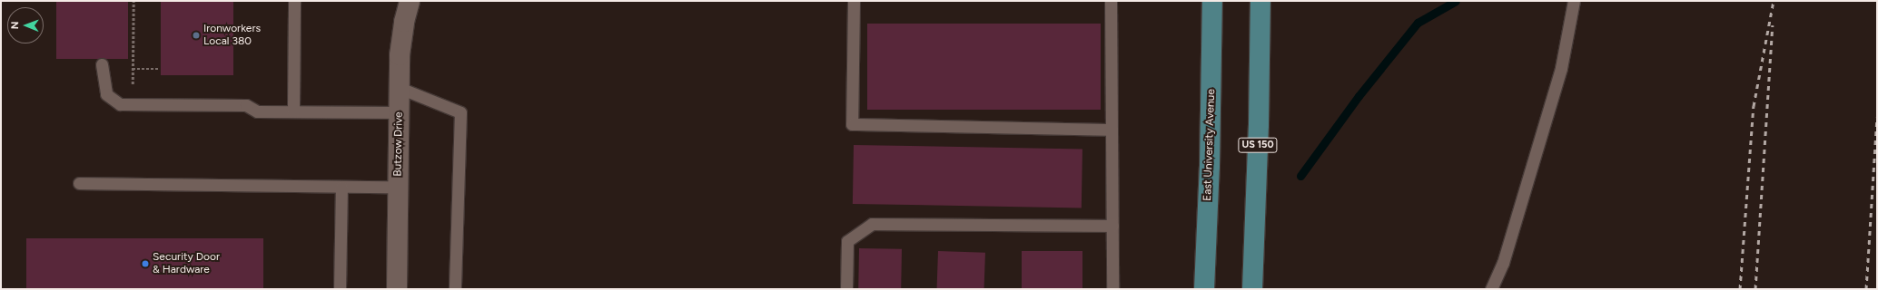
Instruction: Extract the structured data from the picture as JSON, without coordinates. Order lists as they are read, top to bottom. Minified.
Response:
{"streets":{"main road":["East University Avenue","US 150"],"street":["Butzow Drive"]},"places":["Ironworkers Local 380","Security Door & Hardware"],"north":"left"}
